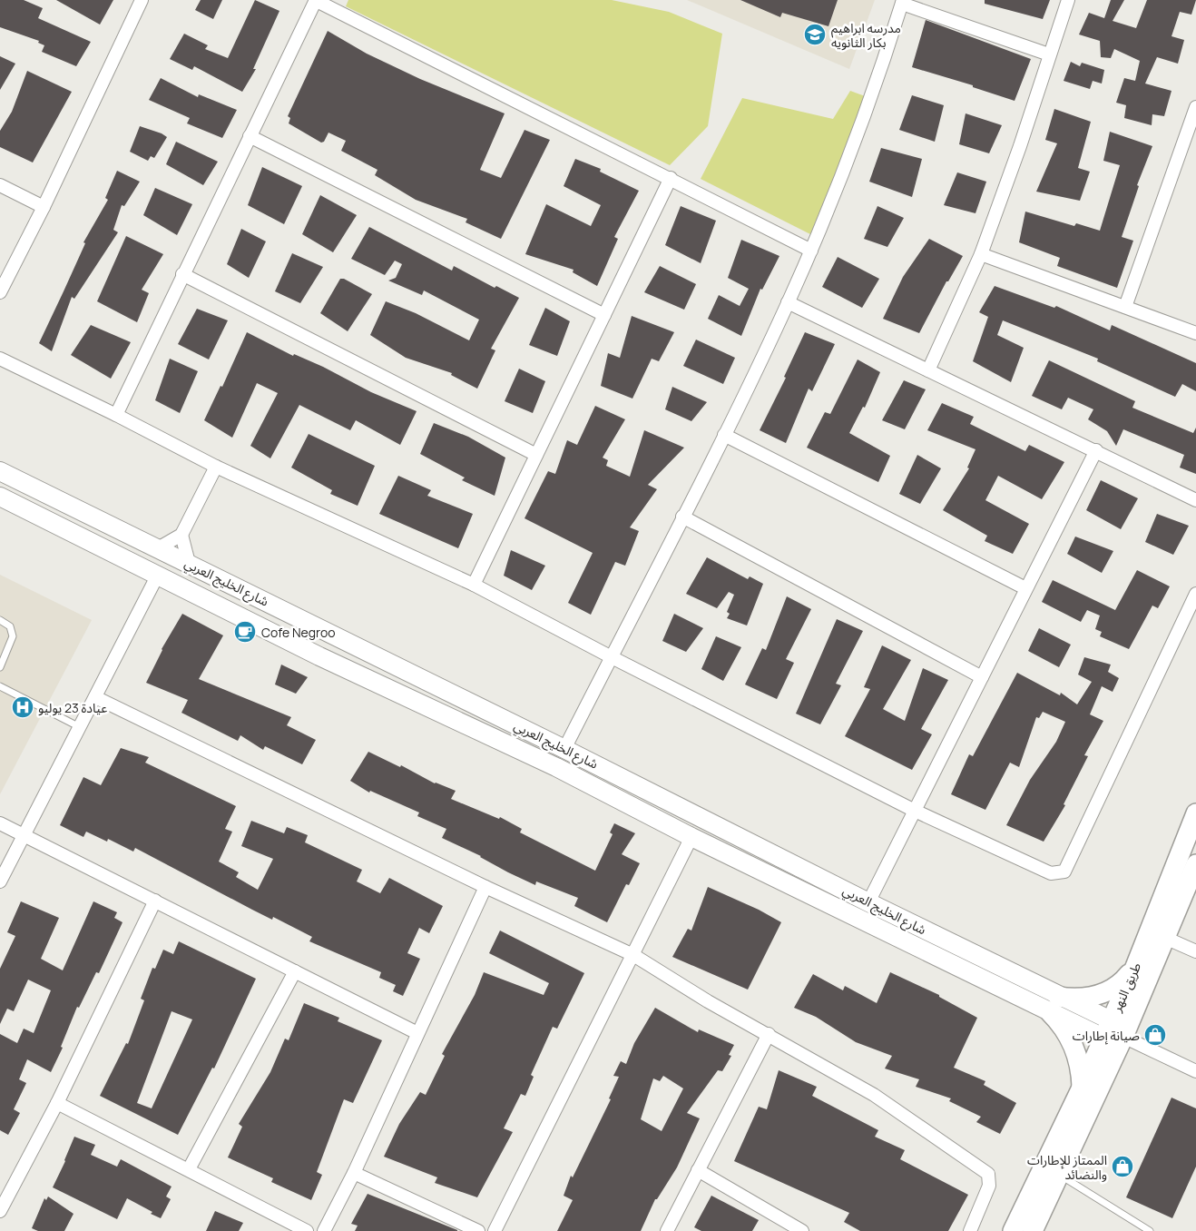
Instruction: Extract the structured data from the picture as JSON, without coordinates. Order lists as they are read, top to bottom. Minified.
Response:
{"streets":{"main road":["شارع الخليج العربي","طريق النهر"]},"crossings":[["شارع الخليج العربي","طريق النهر"]],"places":{"school or university":["مدرسه ابراهيم بكار الثانويه"],"cafe":["Cofe Negroo"],"hospital":["عيادة 23 يوليو"],"shop":["صيانة إطارات","الممتاز للإطارات والنضائد"]}}
